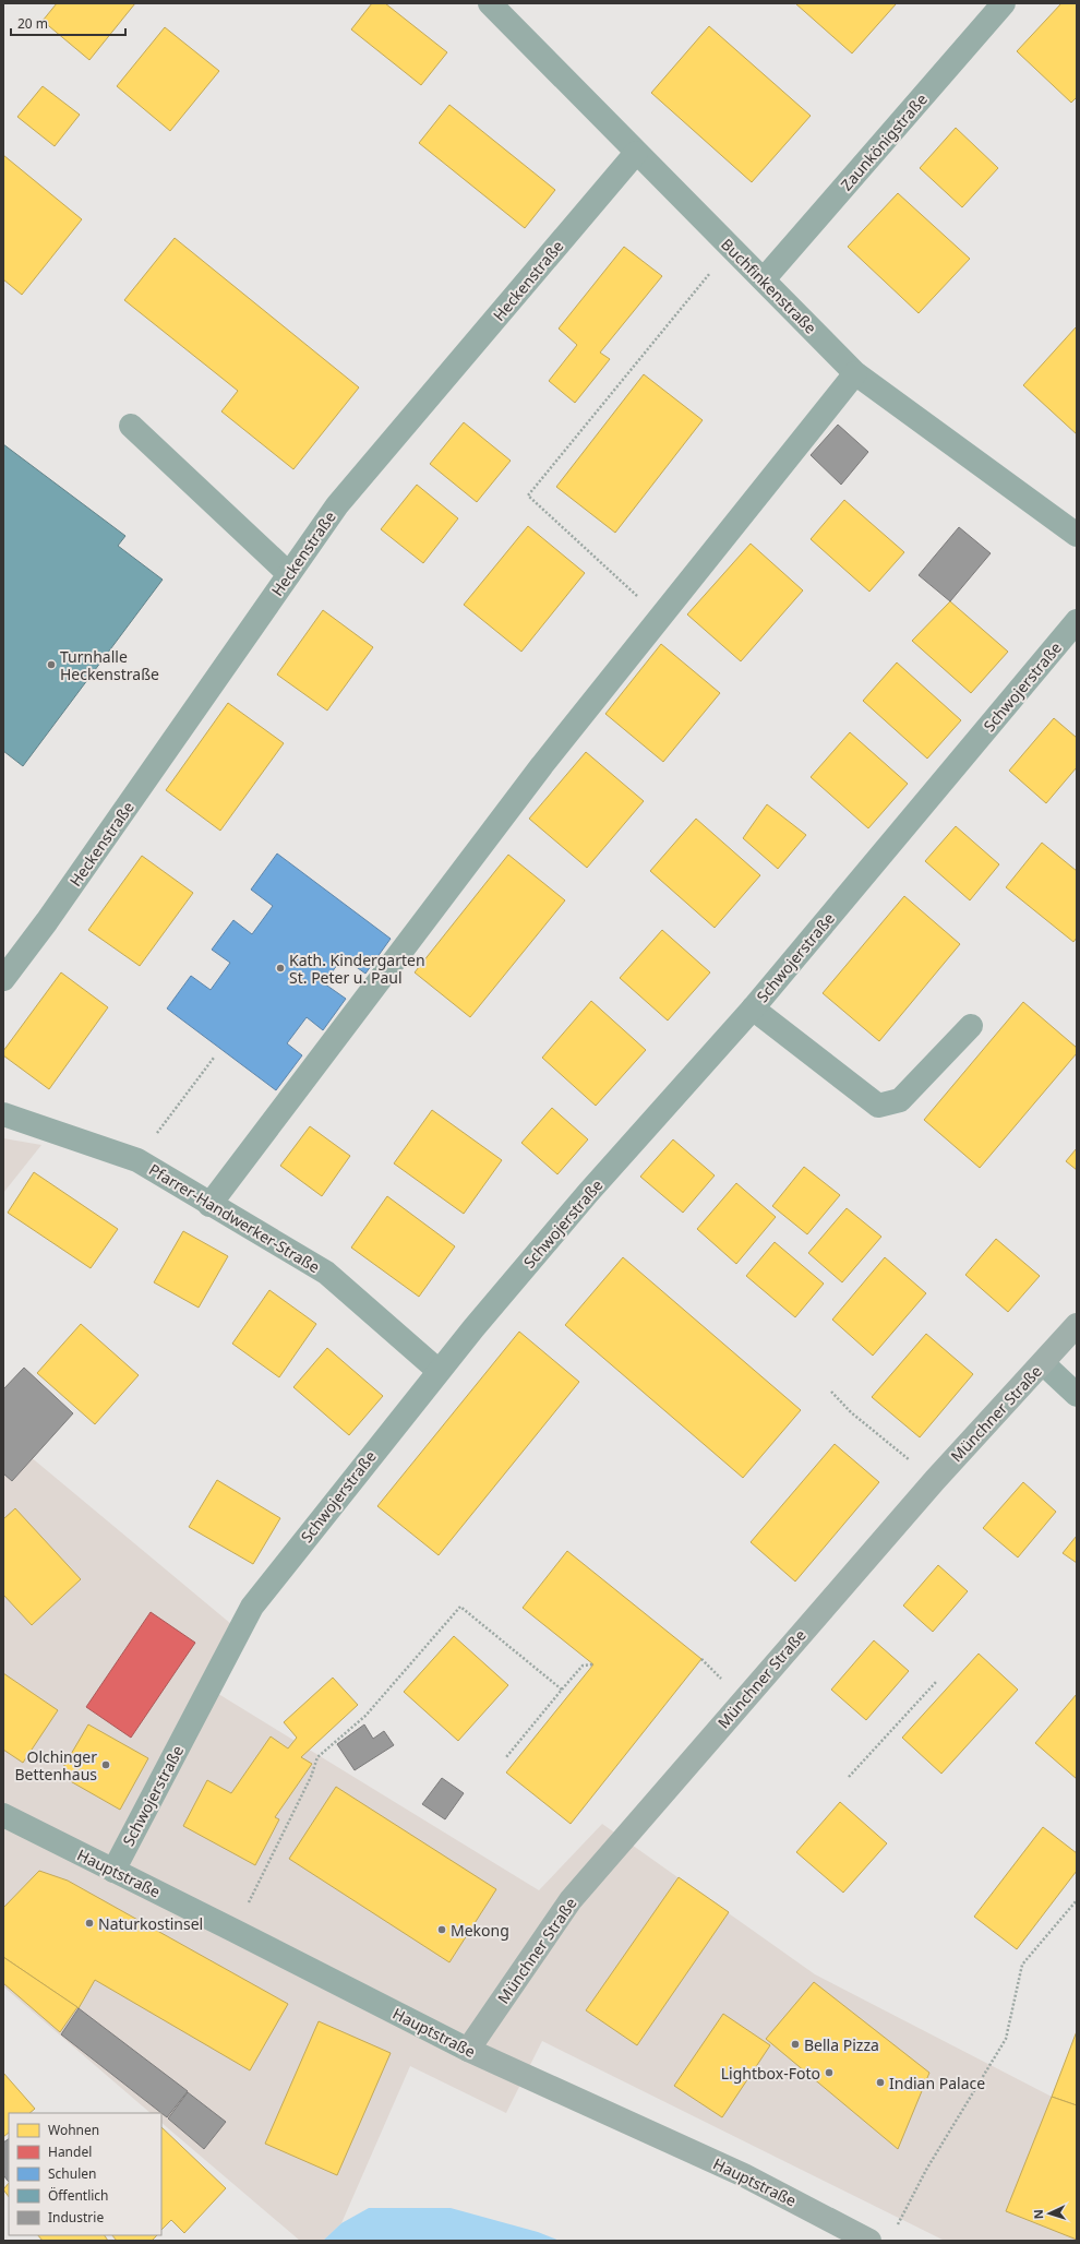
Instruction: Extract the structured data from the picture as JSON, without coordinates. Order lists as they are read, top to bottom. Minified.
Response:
{"streets":{"main road":["Münchner Straße","Hauptstraße"],"street":["Zaunkönigstraße","Heckenstraße","Buchfinkenstraße","Schwojerstraße","Pfarrer-Handwerker-Straße"]},"crossings":[["Zaunkönigstraße","Buchfinkenstraße"],["Heckenstraße","Buchfinkenstraße"],["Schwojerstraße","Pfarrer-Handwerker-Straße"],["Schwojerstraße","Hauptstraße"],["Münchner Straße","Hauptstraße"]],"places":["Turnhalle Heckenstraße","Kath. Kindergarten St. Peter u. Paul","Olchinger Bettenhaus","Naturkostinsel","Mekong","Bella Pizza","Lightbox-Foto","Indian Palace"],"legend":["Wohnen","Handel","Schulen","Öffentlich","Industrie"],"scale_bar":"20 m","north":"left"}
